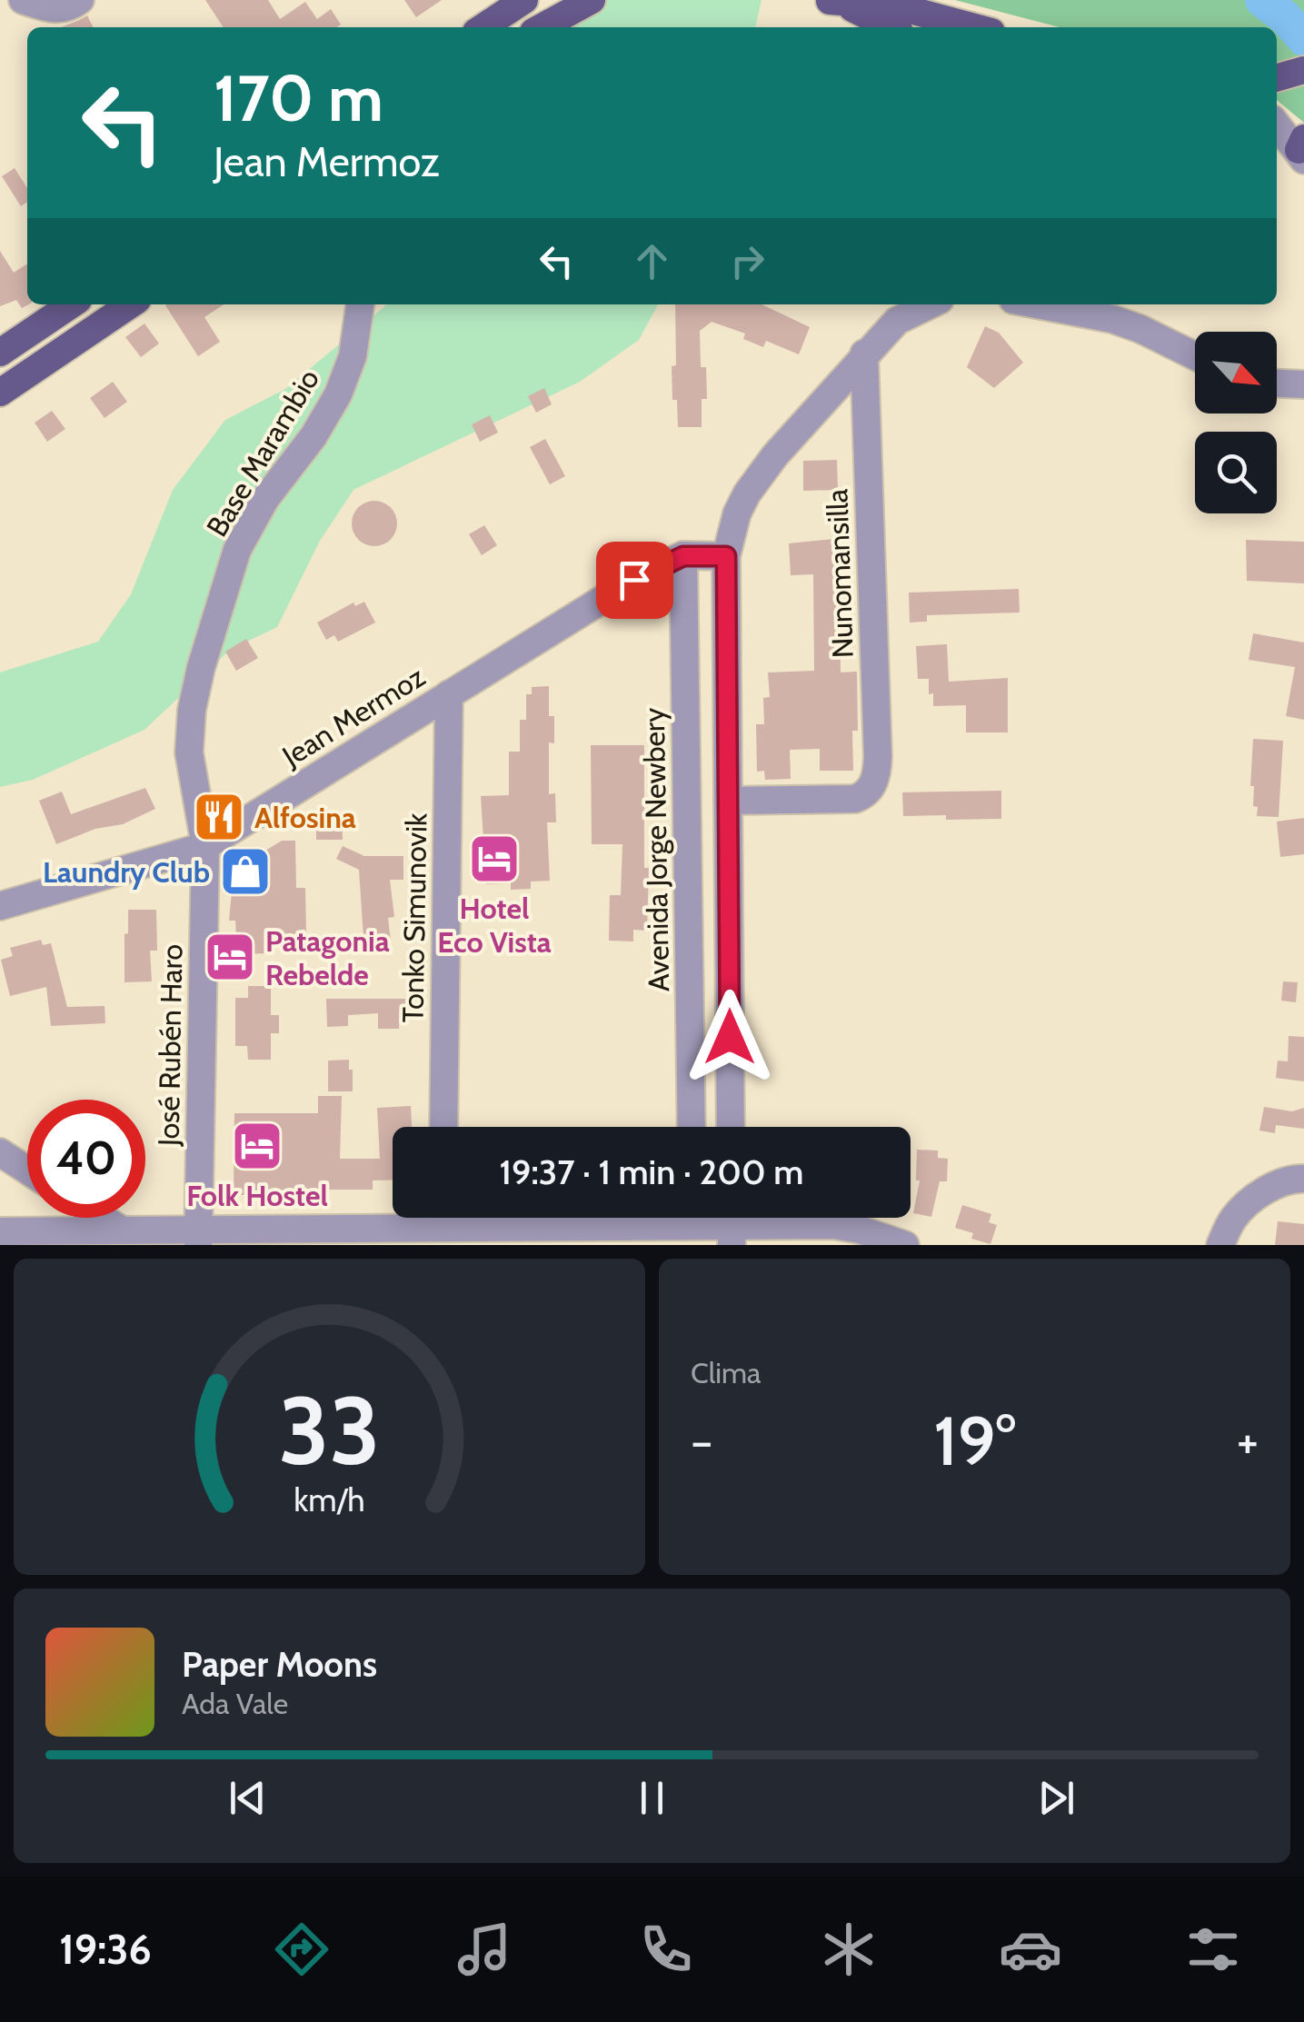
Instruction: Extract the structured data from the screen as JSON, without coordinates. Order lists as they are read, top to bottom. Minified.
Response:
{"streets":{"street":["Base Marambio","Nunomansilla","Jean Mermoz","Avenida Jorge Newbery","Tonko Simunovik","José Rubén Haro"]},"crossings":[["Base Marambio","Jean Mermoz"],["Base Marambio","José Rubén Haro"],["Jean Mermoz","Avenida Jorge Newbery"],["Jean Mermoz","Tonko Simunovik"],["Jean Mermoz","José Rubén Haro"]],"places":{"restaurant":["Alfosina"],"hotel":["Hotel Eco Vista","Patagonia Rebelde","Folk Hostel"],"shop":["Laundry Club"]},"north":"bottom right","page":{"turn":["170 m","Jean Mermoz"],"limit":"40","trip":"19:37 · 1 min · 200 m","tile":"Clima","heat":["−","19°","+"],"song":["Paper Moons","Ada Vale"],"tabs":"19:36","gauge":["33","km/h"]}}
